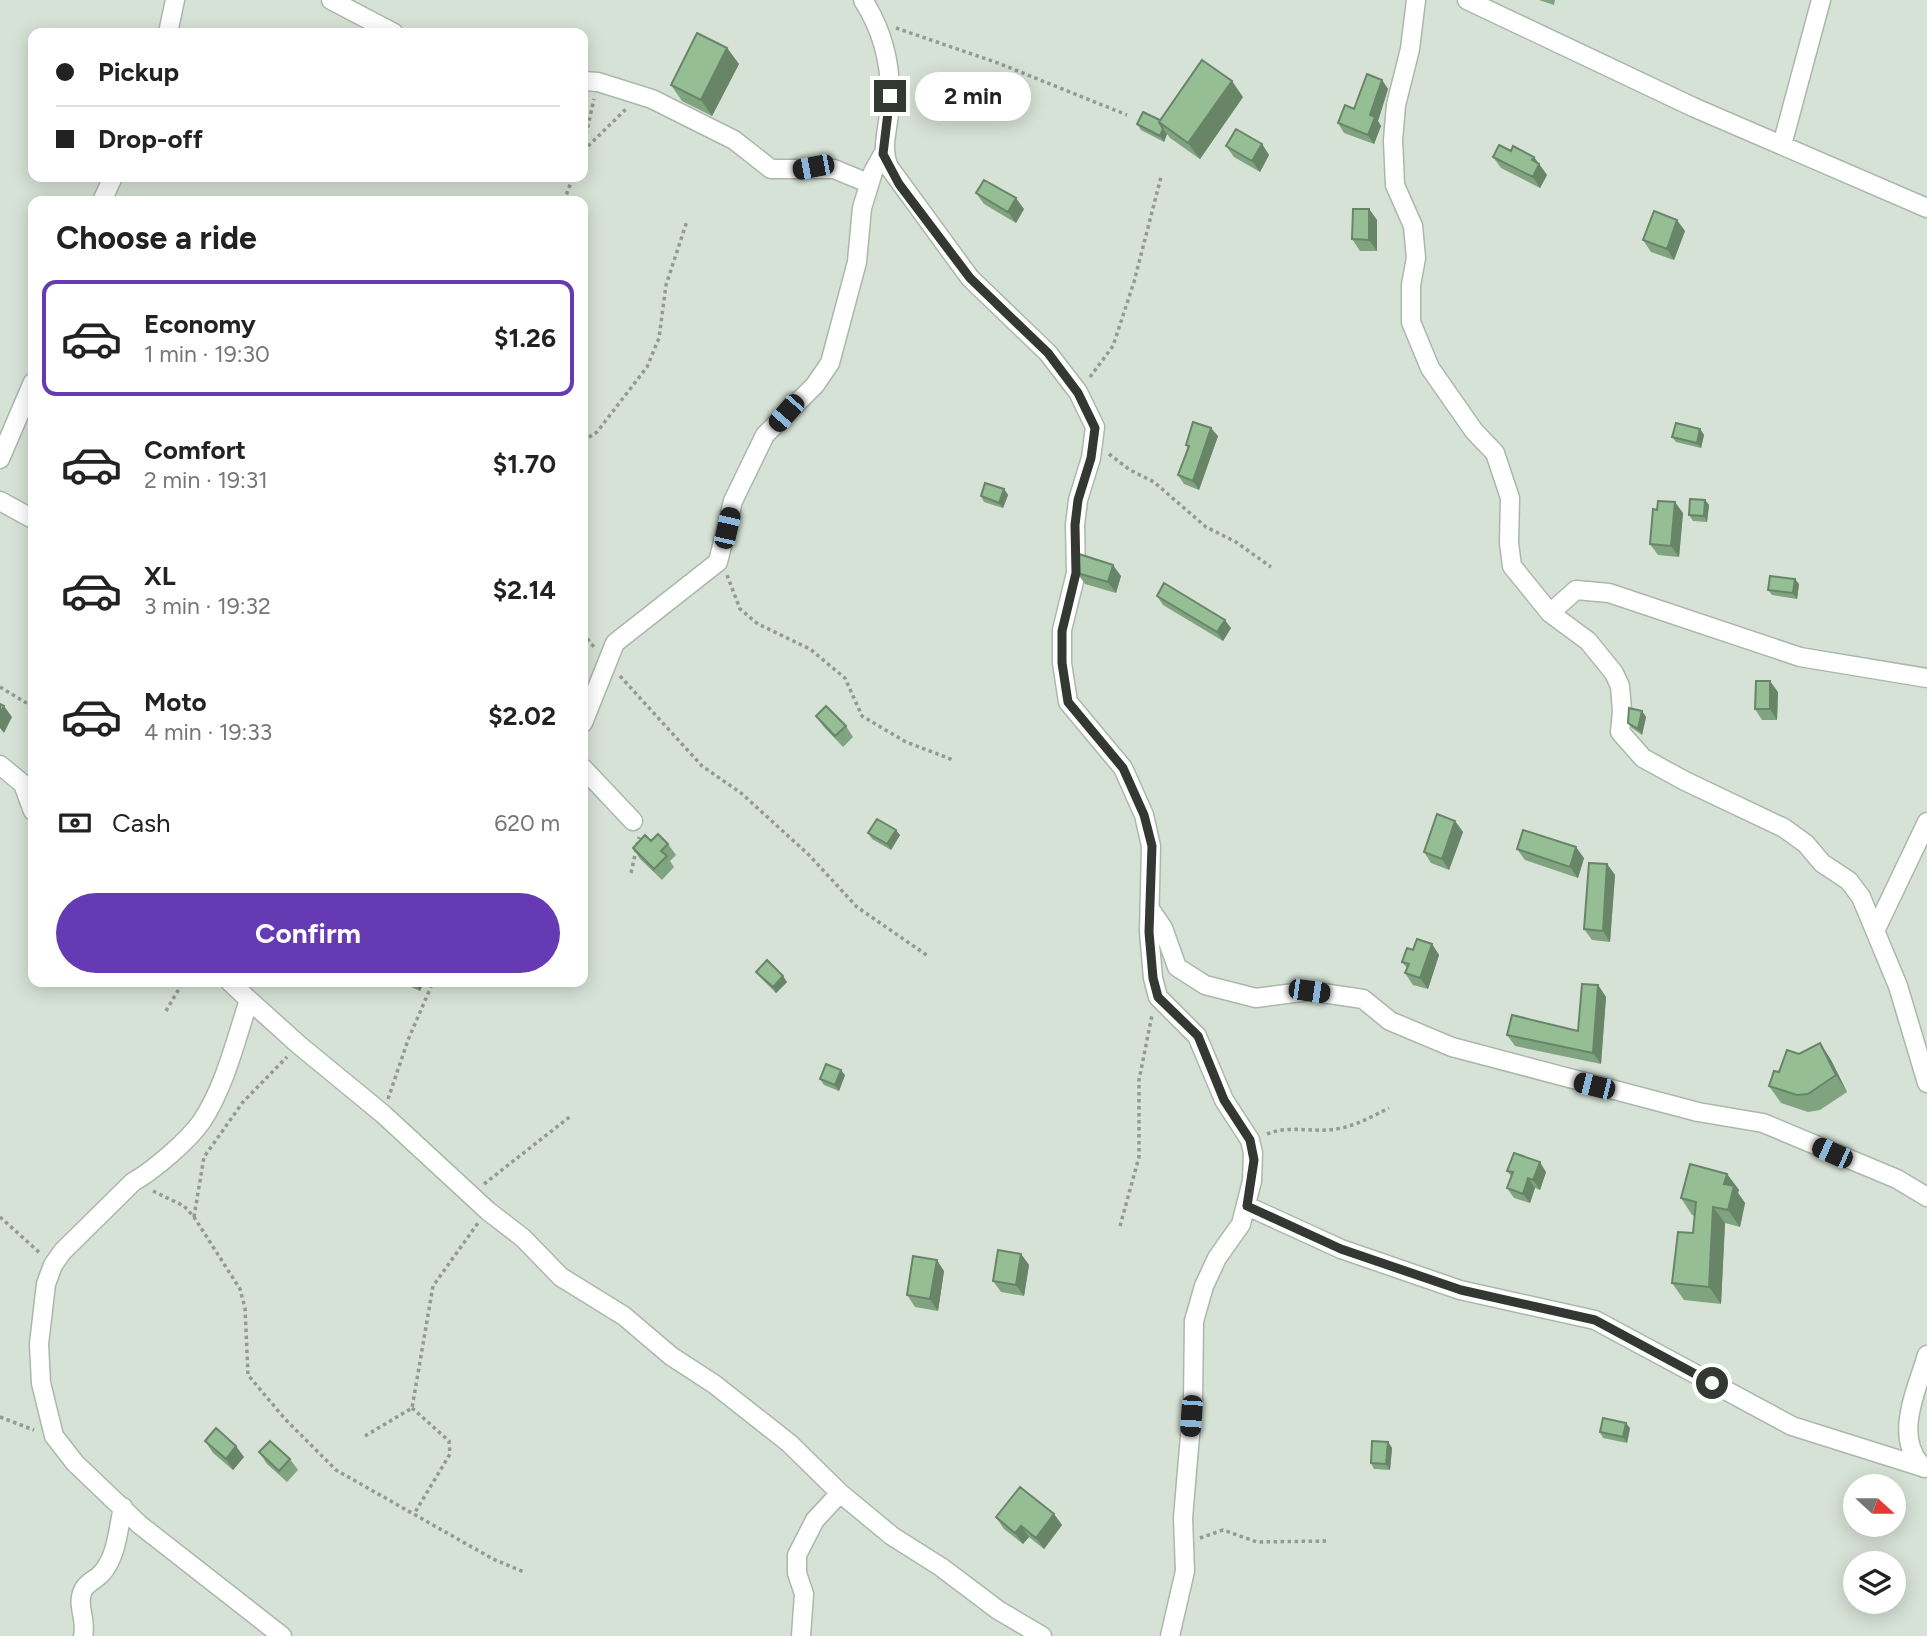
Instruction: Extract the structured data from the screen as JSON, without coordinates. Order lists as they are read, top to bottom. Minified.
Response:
{"north":"right","page":{"banner":["Pickup","Drop-off"],"bubble":"2 min","heading":"Choose a ride","list":[{"name":"Economy","note":"1 min · 19:30","value":"$1.26"},{"name":"Comfort","note":"2 min · 19:31","value":"$1.70"},{"name":"XL","note":"3 min · 19:32","value":"$2.14"},{"name":"Moto","note":"4 min · 19:33","value":"$2.02"}],"pay":["Cash","620 m"],"buttons":"Confirm"}}
